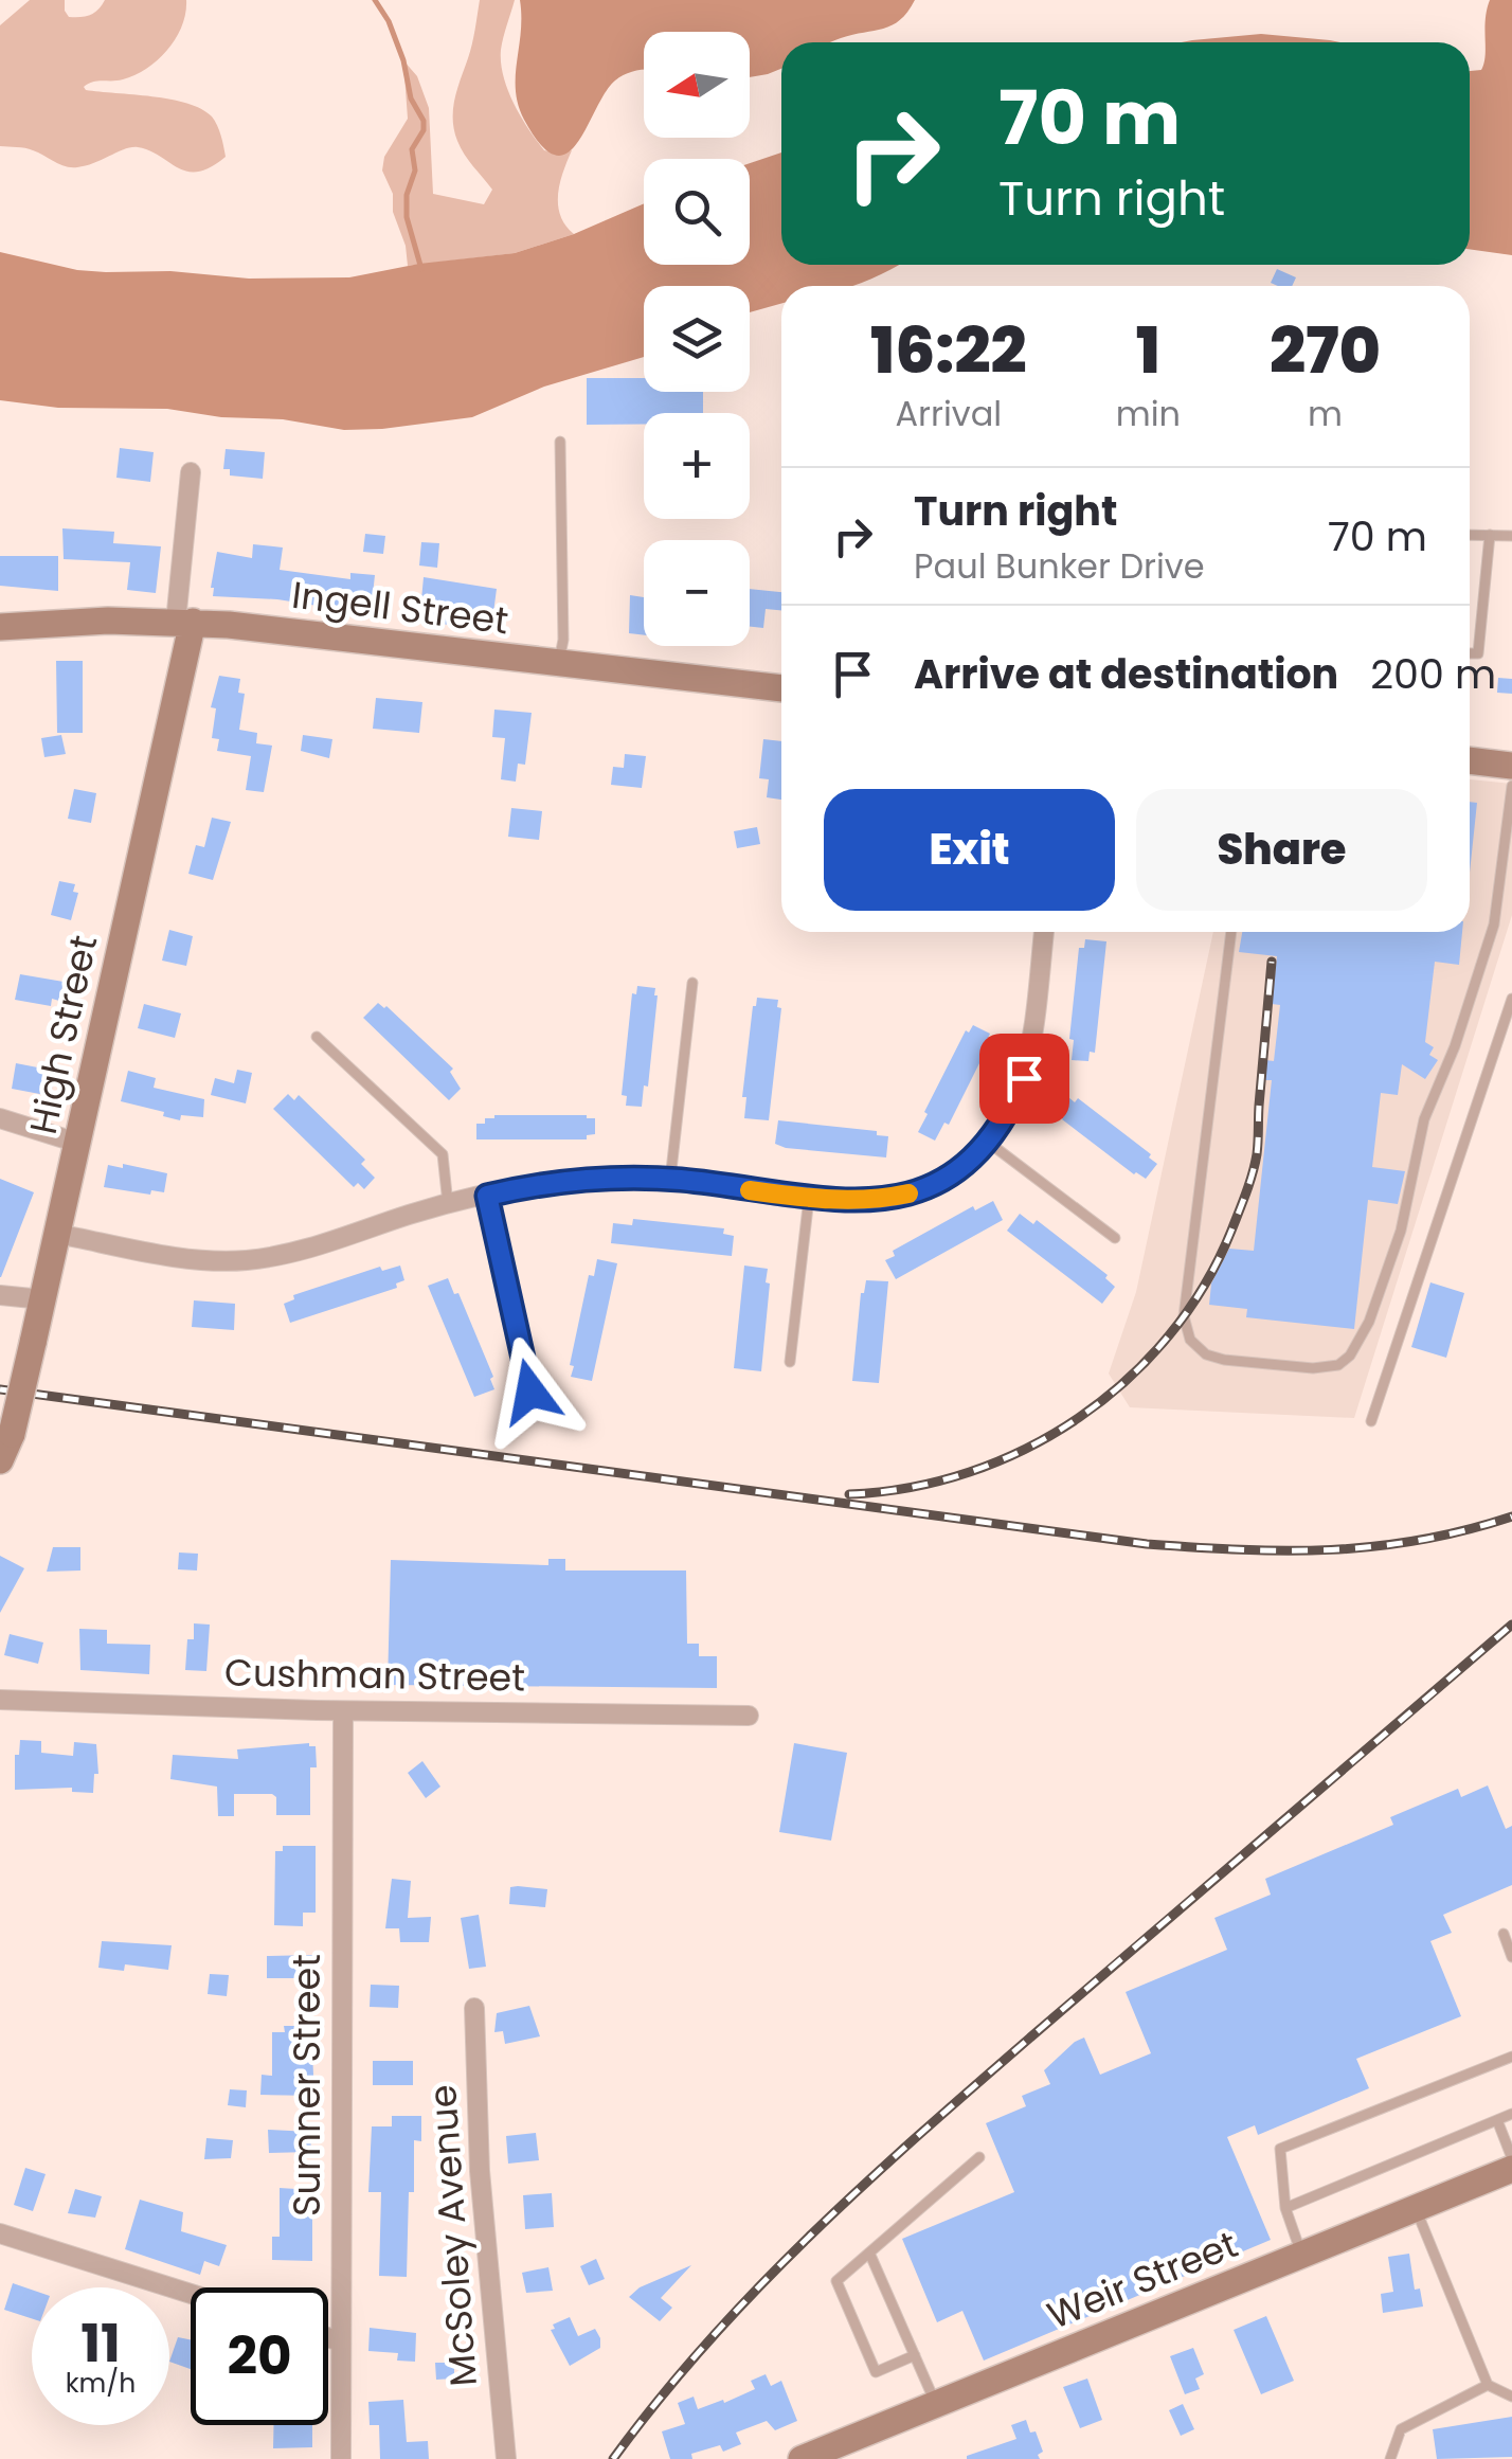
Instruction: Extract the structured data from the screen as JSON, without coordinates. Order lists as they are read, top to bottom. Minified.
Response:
{"streets":{"street":["Ingell Street","High Street","Cushman Street","Sumner Street","McSoley Avenue","Weir Street"]},"crossings":[["Ingell Street","High Street"],["Cushman Street","Sumner Street"]],"north":"left","page":{"map_buttons":["+","−"],"turn":["70 m","Turn right"],"eta":["16:22","Arrival","1","min","270","m"],"list":[{"name":"Turn right","note":"Paul Bunker Drive","value":"70 m"},{"name":"Arrive at destination","value":"200 m"}],"buttons":["Exit","Share"],"speed":"11 km/h","limit":"20"}}
